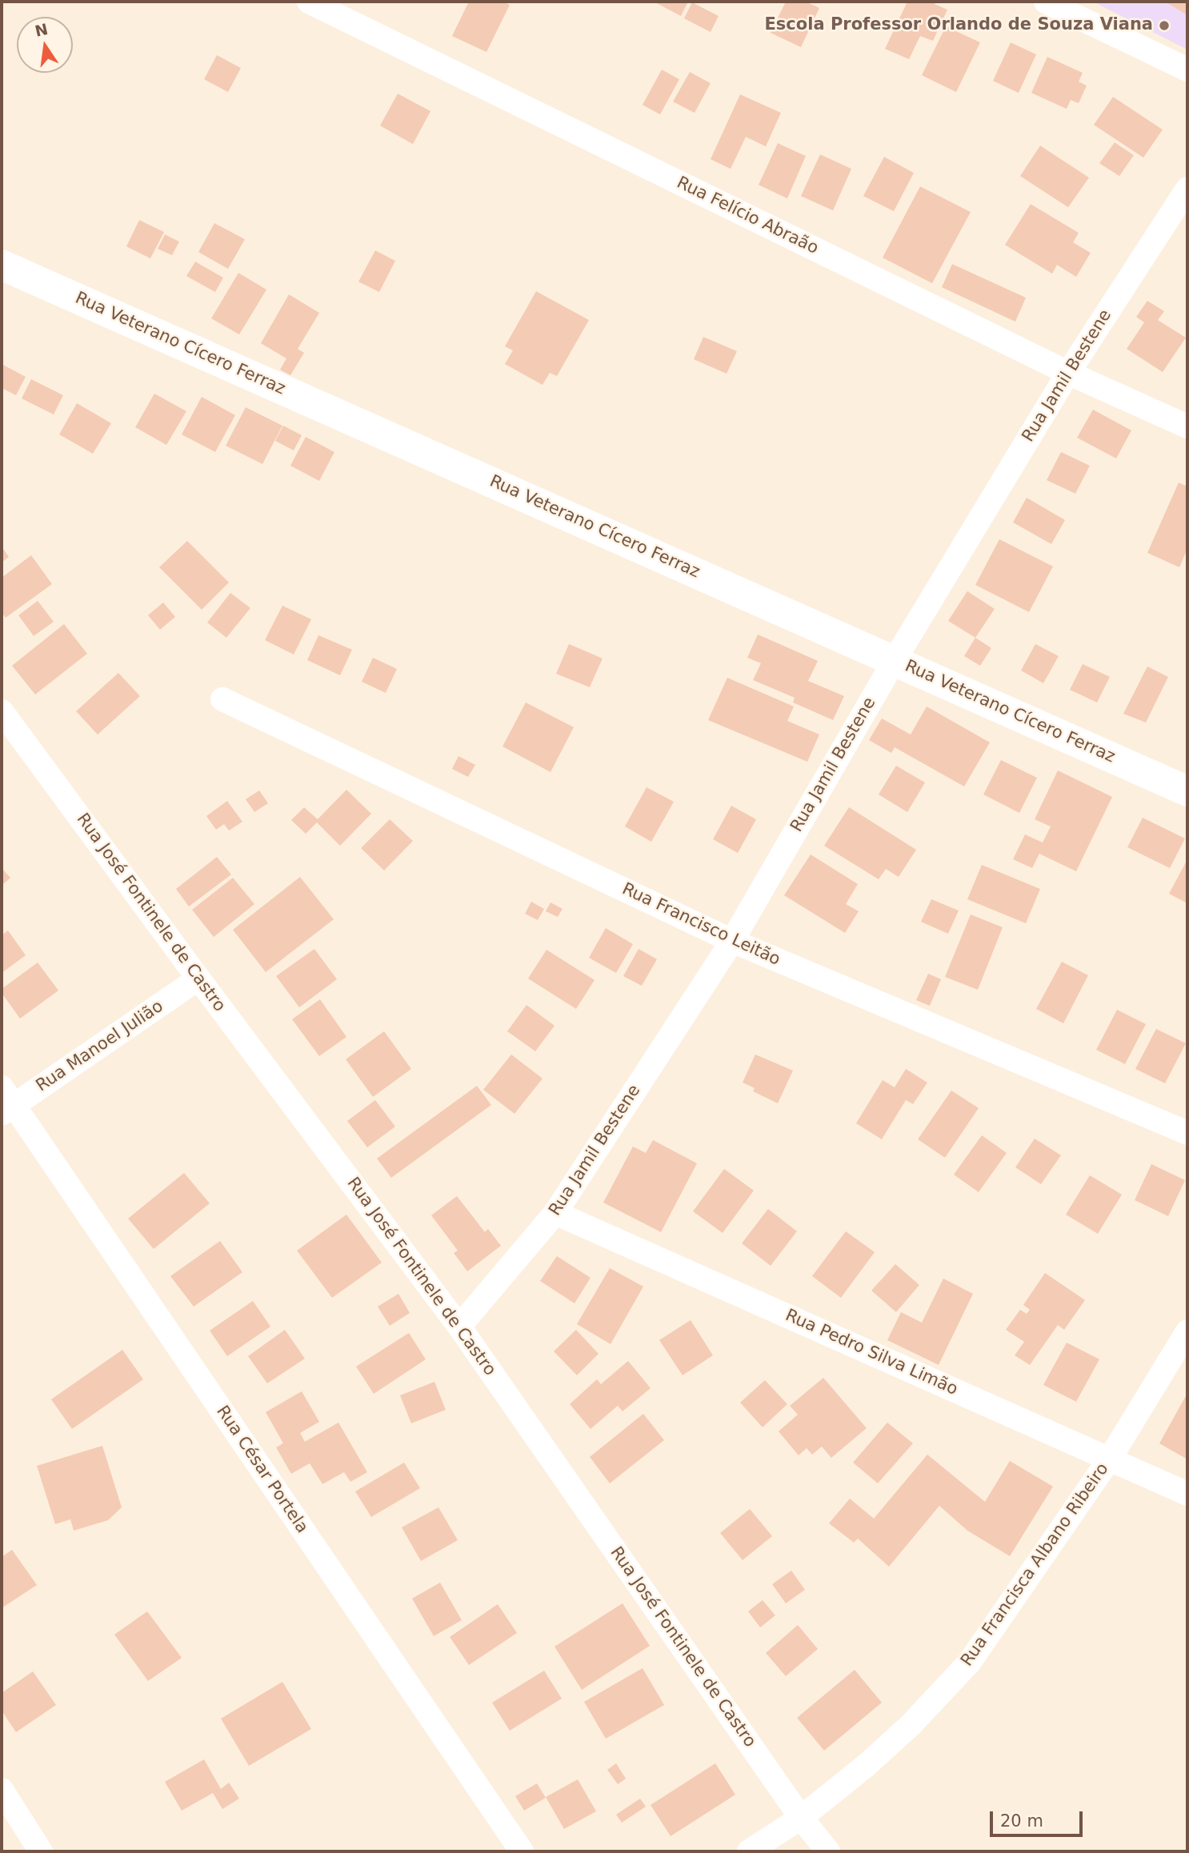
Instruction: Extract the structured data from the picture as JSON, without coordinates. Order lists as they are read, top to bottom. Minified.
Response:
{"streets":{"street":["Rua Felício Abraão","Rua Veterano Cícero Ferraz","Rua Jamil Bestene","Rua José Fontinele de Castro","Rua Francisco Leitão","Rua Manoel Julião","Rua Pedro Silva Limão","Rua César Portela","Rua Francisca Albano Ribeiro"]},"crossings":[["Rua Felício Abraão","Rua Jamil Bestene"],["Rua Veterano Cícero Ferraz","Rua Jamil Bestene"],["Rua Jamil Bestene","Rua José Fontinele de Castro"],["Rua Jamil Bestene","Rua Francisco Leitão"],["Rua Jamil Bestene","Rua Pedro Silva Limão"],["Rua José Fontinele de Castro","Rua Manoel Julião"],["Rua José Fontinele de Castro","Rua Francisca Albano Ribeiro"],["Rua Manoel Julião","Rua César Portela"],["Rua Pedro Silva Limão","Rua Francisca Albano Ribeiro"]],"places":["Escola Professor Orlando de Souza Viana"],"scale_bar":"20 m","north":"top"}
